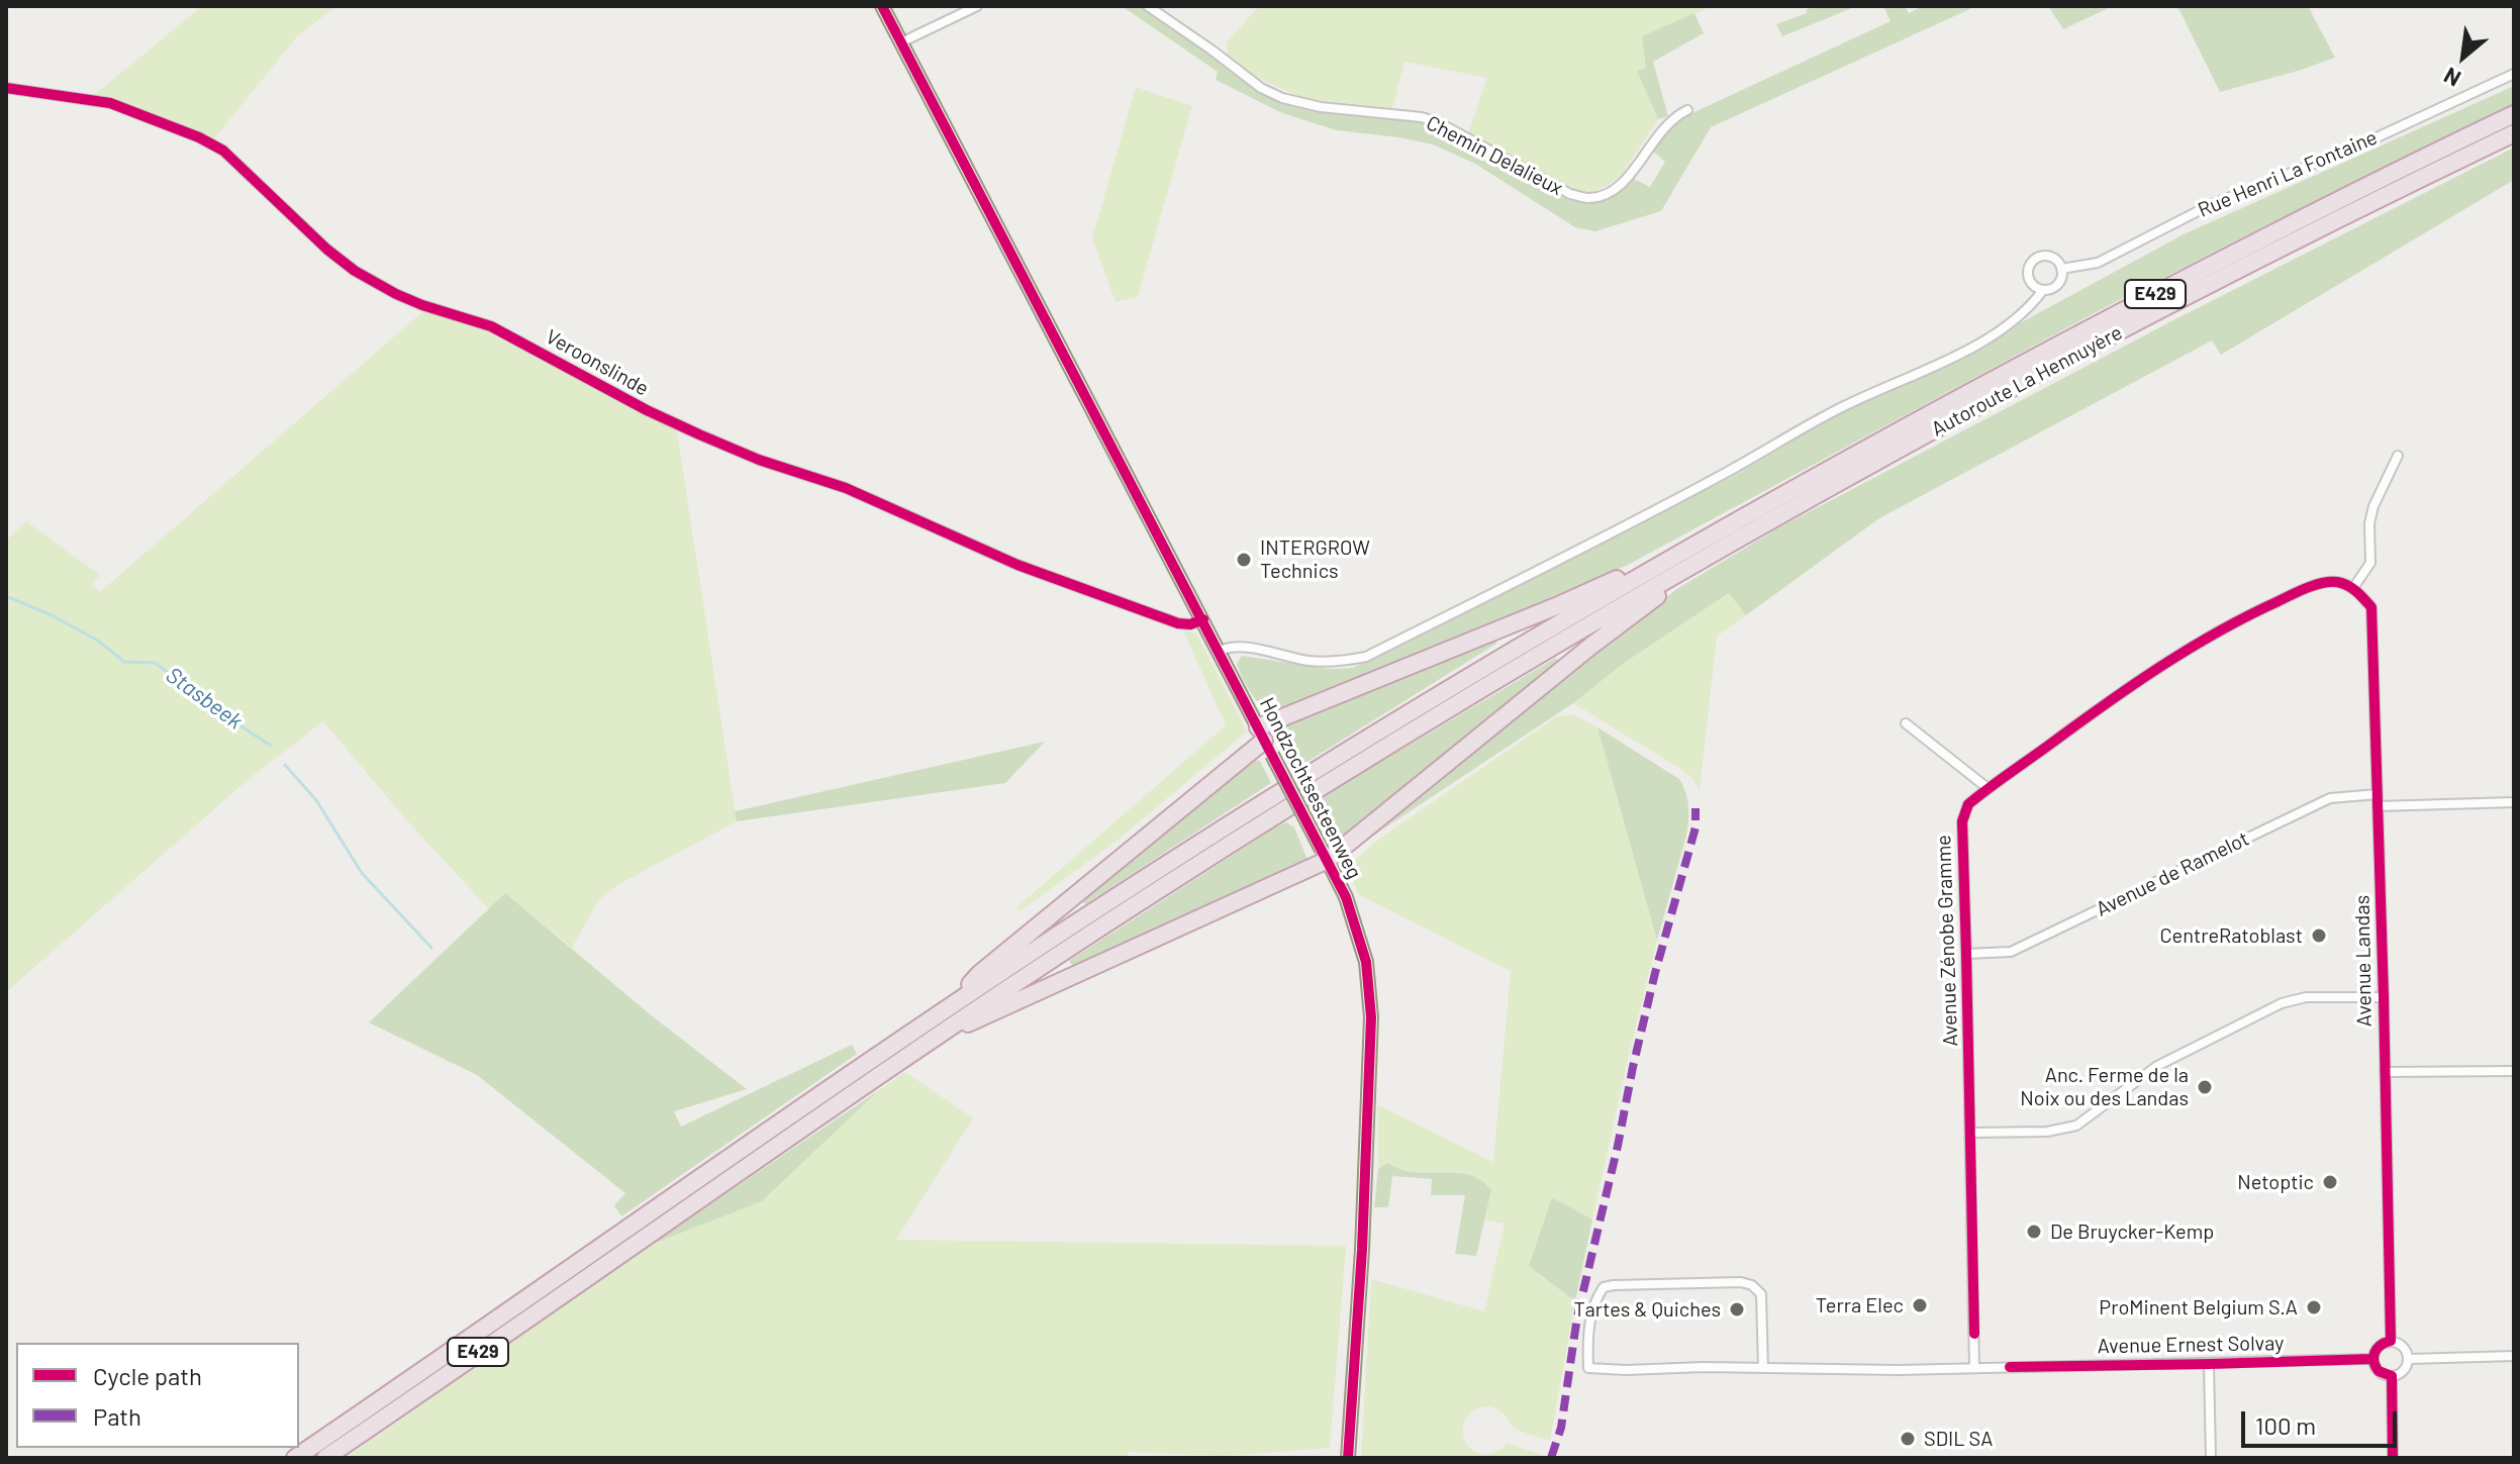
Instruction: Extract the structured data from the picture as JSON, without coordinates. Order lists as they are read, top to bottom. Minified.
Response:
{"streets":{"highway":["E429","Autoroute La Hennuyère"],"main road":["Hondzochtsesteenweg"],"street":["Chemin Delalieux","Rue Henri La Fontaine","Veroonslinde","Avenue de Ramelot","Avenue Zénobe Gramme","Avenue Landas","Avenue Ernest Solvay"]},"crossings":[["E429","Autoroute La Hennuyère"],["Veroonslinde","Hondzochtsesteenweg"],["Avenue de Ramelot","Avenue Zénobe Gramme"],["Avenue de Ramelot","Avenue Landas"],["Avenue Zénobe Gramme","Avenue Landas"],["Avenue Zénobe Gramme","Avenue Ernest Solvay"],["Avenue Landas","Avenue Ernest Solvay"]],"water":["Stasbeek"],"places":["INTERGROW Technics","CentreRatoblast","Anc. Ferme de la Noix ou des Landas","Netoptic","De Bruycker-Kemp","Terra Elec","ProMinent Belgium S.A","Tartes & Quiches","SDIL SA"],"legend":["Cycle path","Path"],"scale_bar":"100 m","north":"bottom left"}
